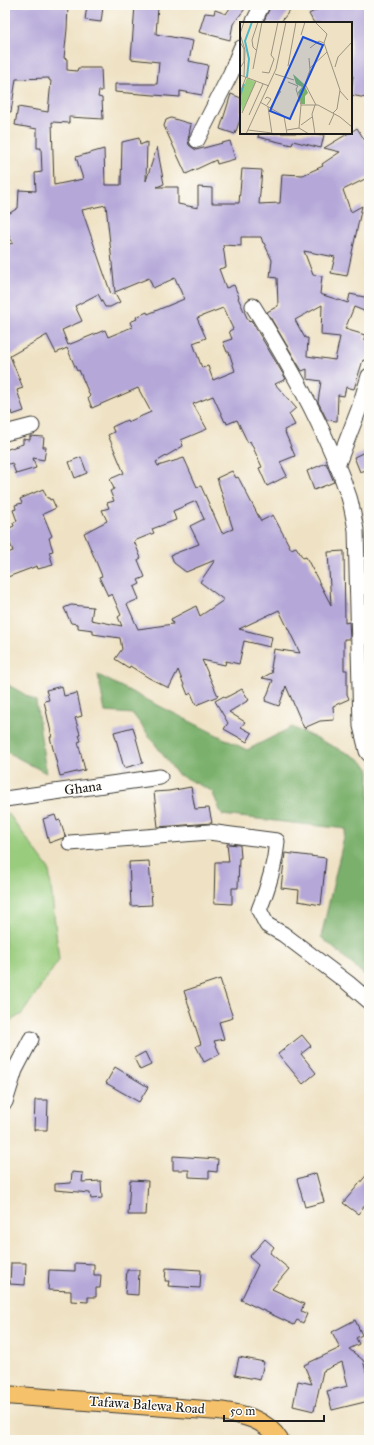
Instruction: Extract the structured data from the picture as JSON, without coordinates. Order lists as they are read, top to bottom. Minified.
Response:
{"streets":{"main road":["Tafawa Balewa Road"],"street":["Ghana"]},"scale_bar":"50 m"}
